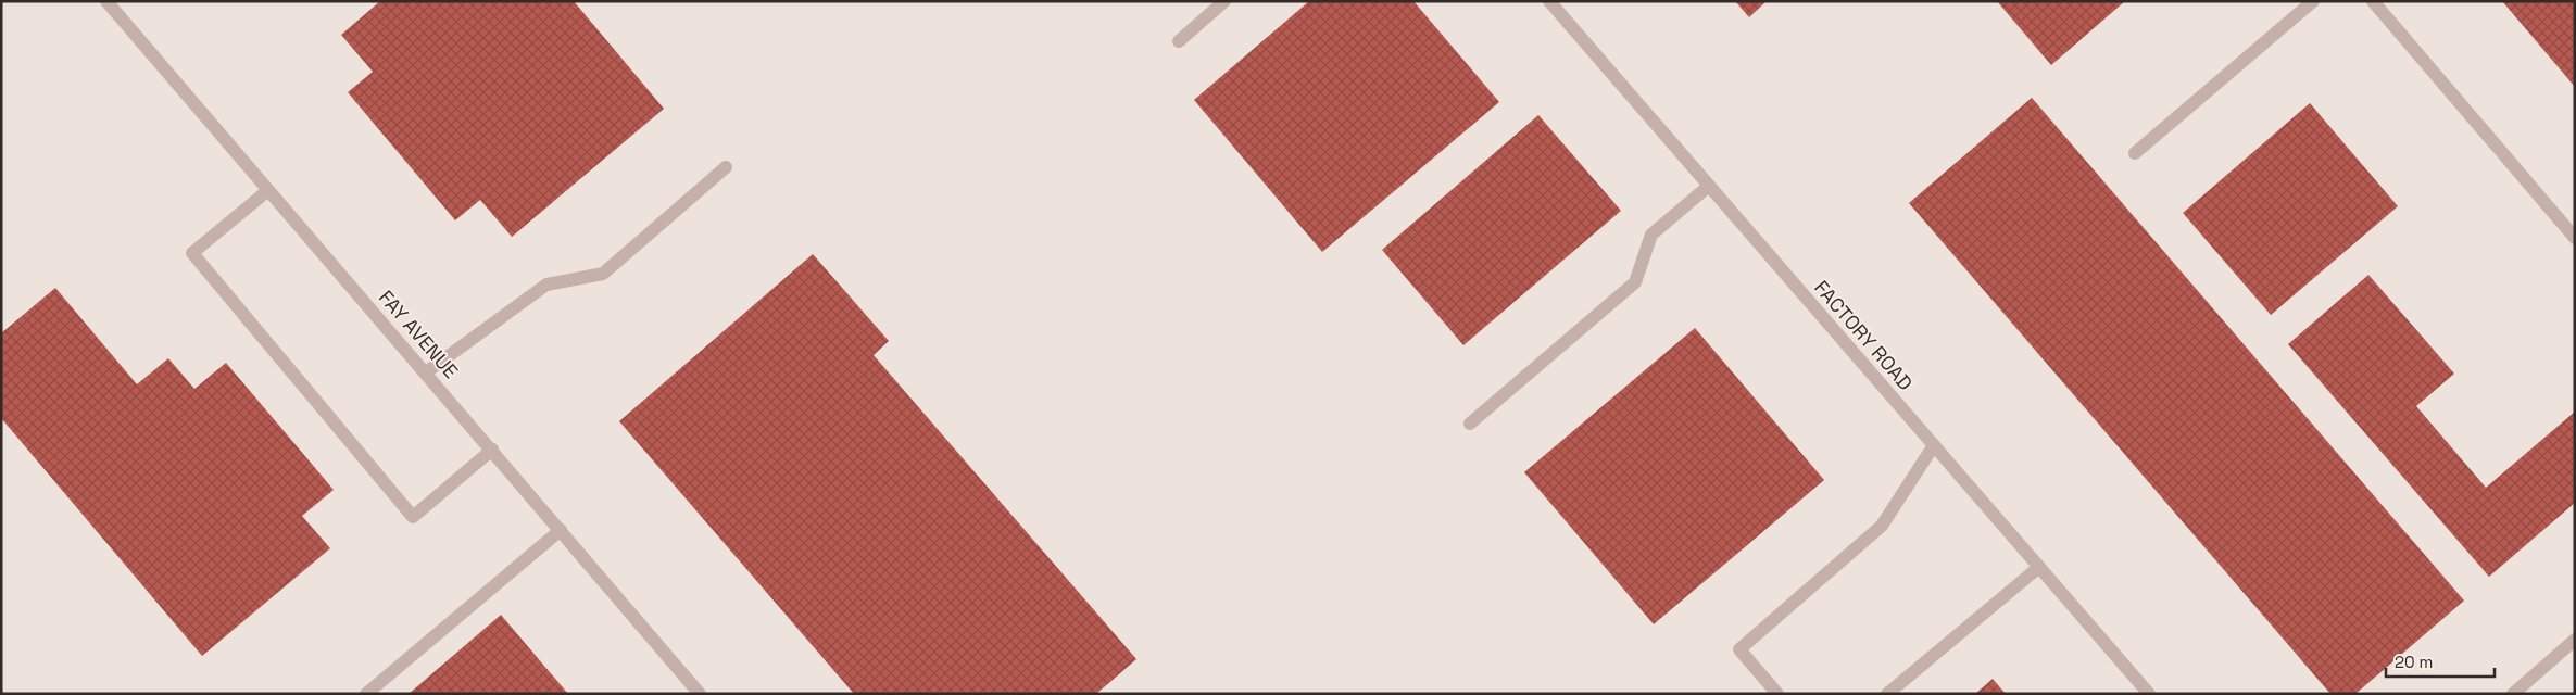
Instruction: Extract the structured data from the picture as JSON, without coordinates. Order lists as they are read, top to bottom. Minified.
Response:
{"streets":{"street":["FAY AVENUE","FACTORY ROAD"]},"scale_bar":"20 m"}
